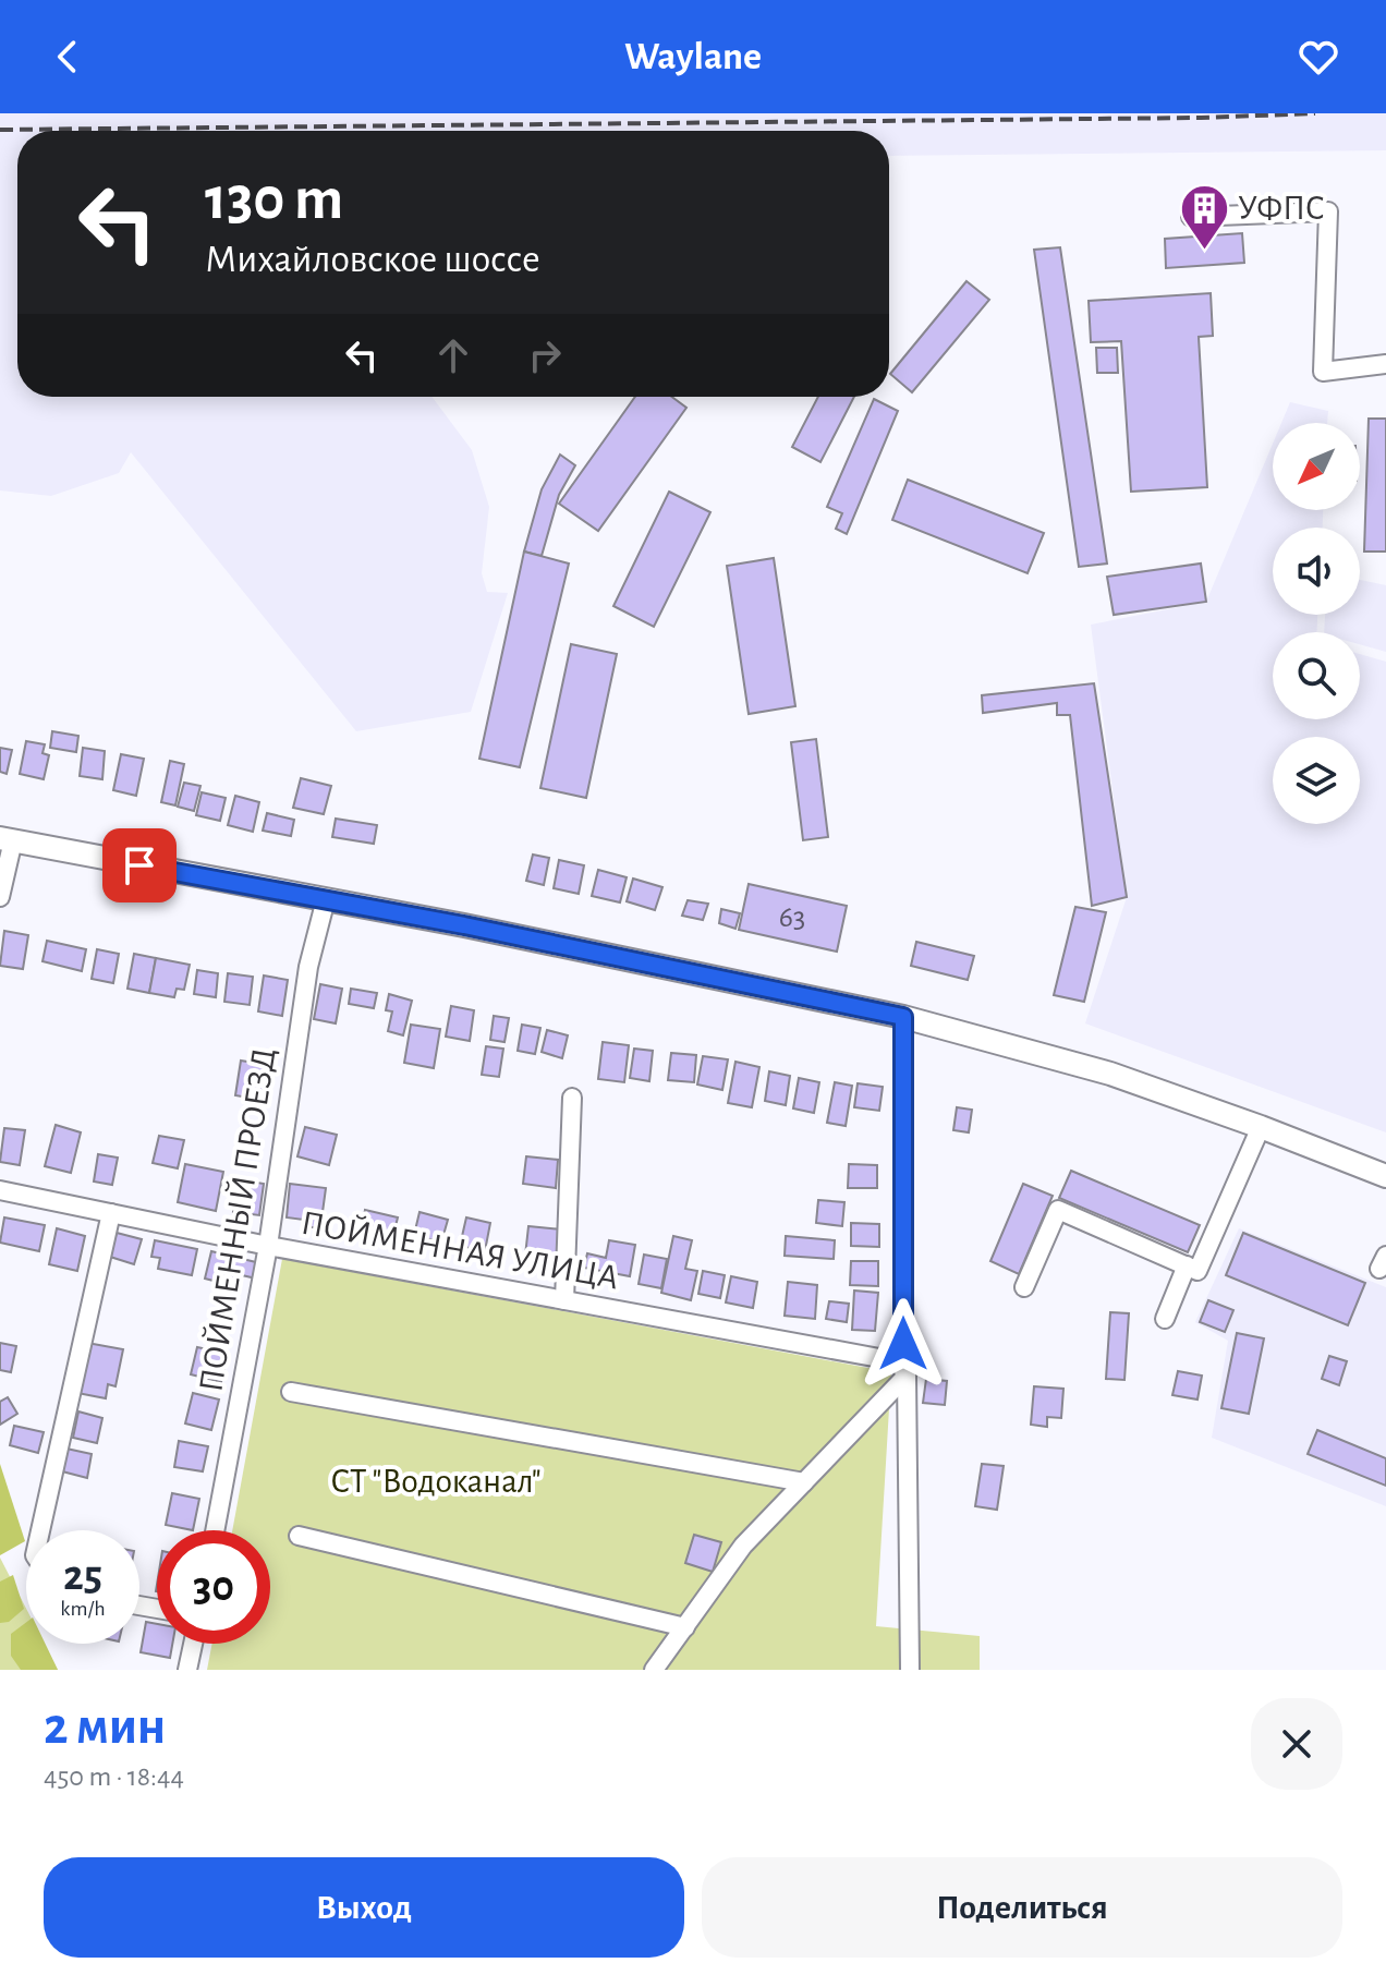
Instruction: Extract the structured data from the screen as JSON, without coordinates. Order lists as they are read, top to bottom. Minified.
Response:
{"streets":{"street":["ПОЙМЕННЫЙ ПРОЕЗД","ПОЙМЕННАЯ УЛИЦА"]},"crossings":[["ПОЙМЕННЫЙ ПРОЕЗД","ПОЙМЕННАЯ УЛИЦА"]],"parks":["СТ \"Водоканал\""],"places":{"building":["УФПС"]},"house_numbers":["63"],"north":"bottom left","page":{"header":"Waylane","turn":["130 m","Михайловское шоссе"],"speed":"25 km/h","limit":"30","heading":["2 мин","450 m · 18:44"],"buttons":["Выход","Поделиться"]}}
